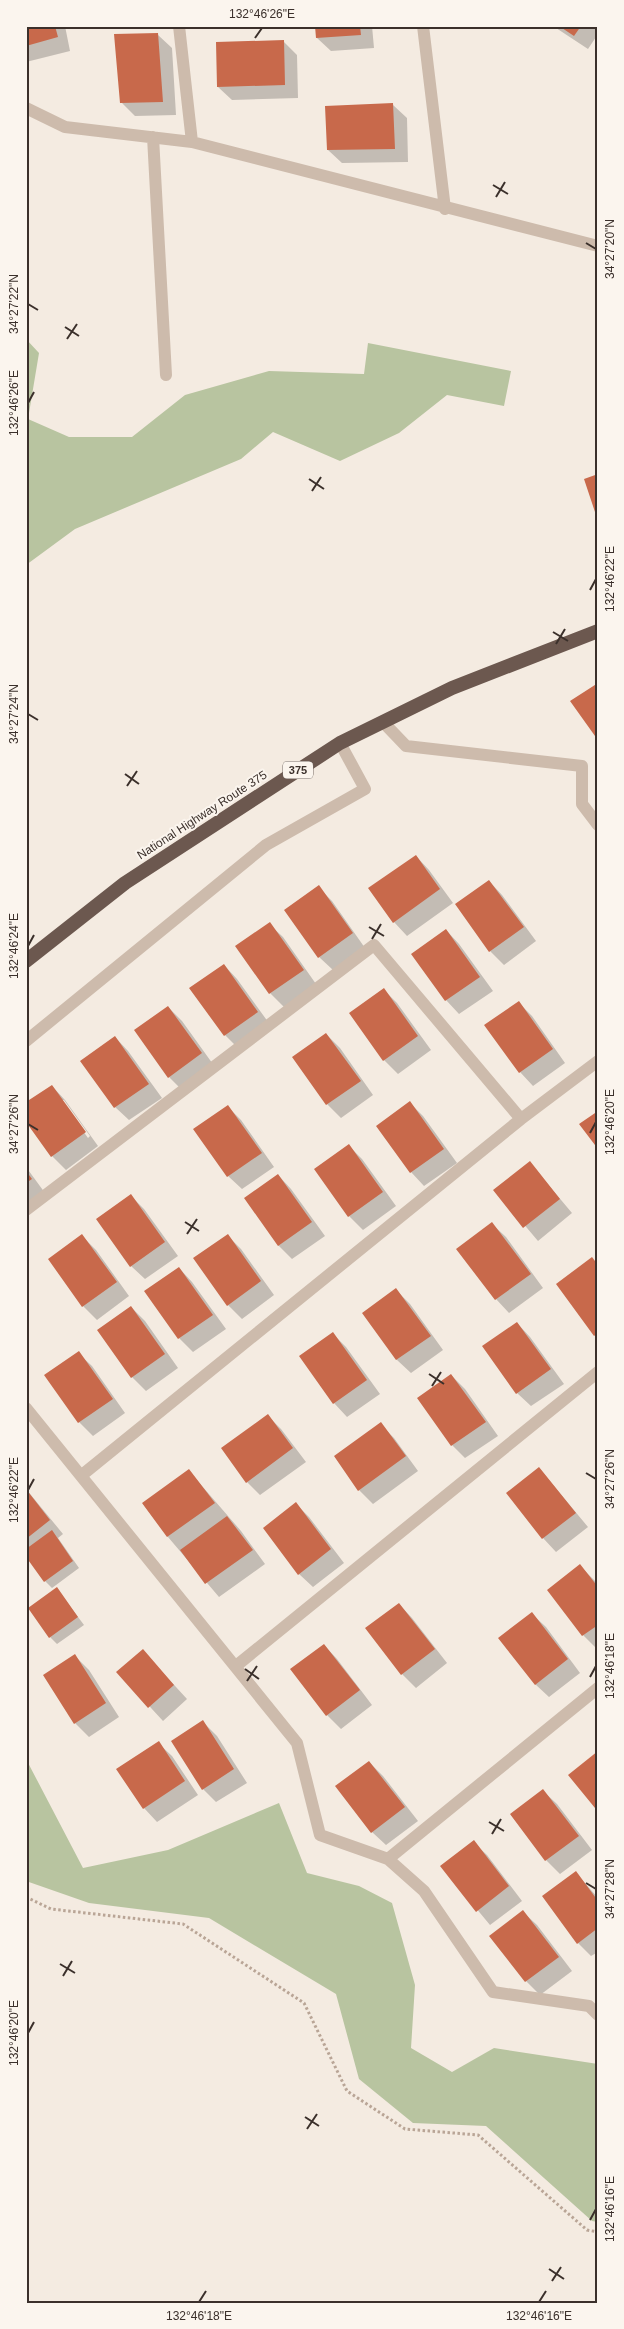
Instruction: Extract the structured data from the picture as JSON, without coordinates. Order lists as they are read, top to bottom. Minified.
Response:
{"streets":{"highway":["375","National Highway Route 375"]},"coordinates":["132°46'26\"E","34°27'20\"N","34°27'22\"N","132°46'22\"E","34°27'24\"N","132°46'24\"E","132°46'20\"E","34°27'26\"N","132°46'18\"E","34°27'28\"N","132°46'16\"E"]}
